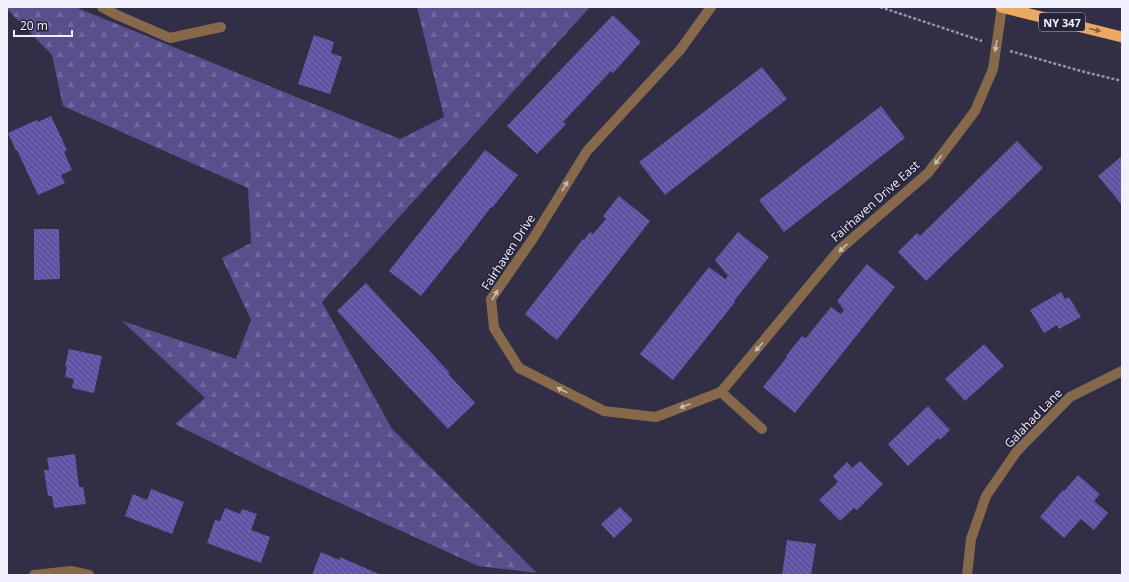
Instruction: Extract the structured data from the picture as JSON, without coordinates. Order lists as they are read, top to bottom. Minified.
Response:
{"streets":{"highway":["NY 347"],"street":["Fairhaven Drive East","Fairhaven Drive","Galahad Lane"]},"crossings":[["NY 347","Fairhaven Drive East"],["Fairhaven Drive East","Fairhaven Drive"]],"one_way":["Fairhaven Drive East"],"scale_bar":"20 m"}
